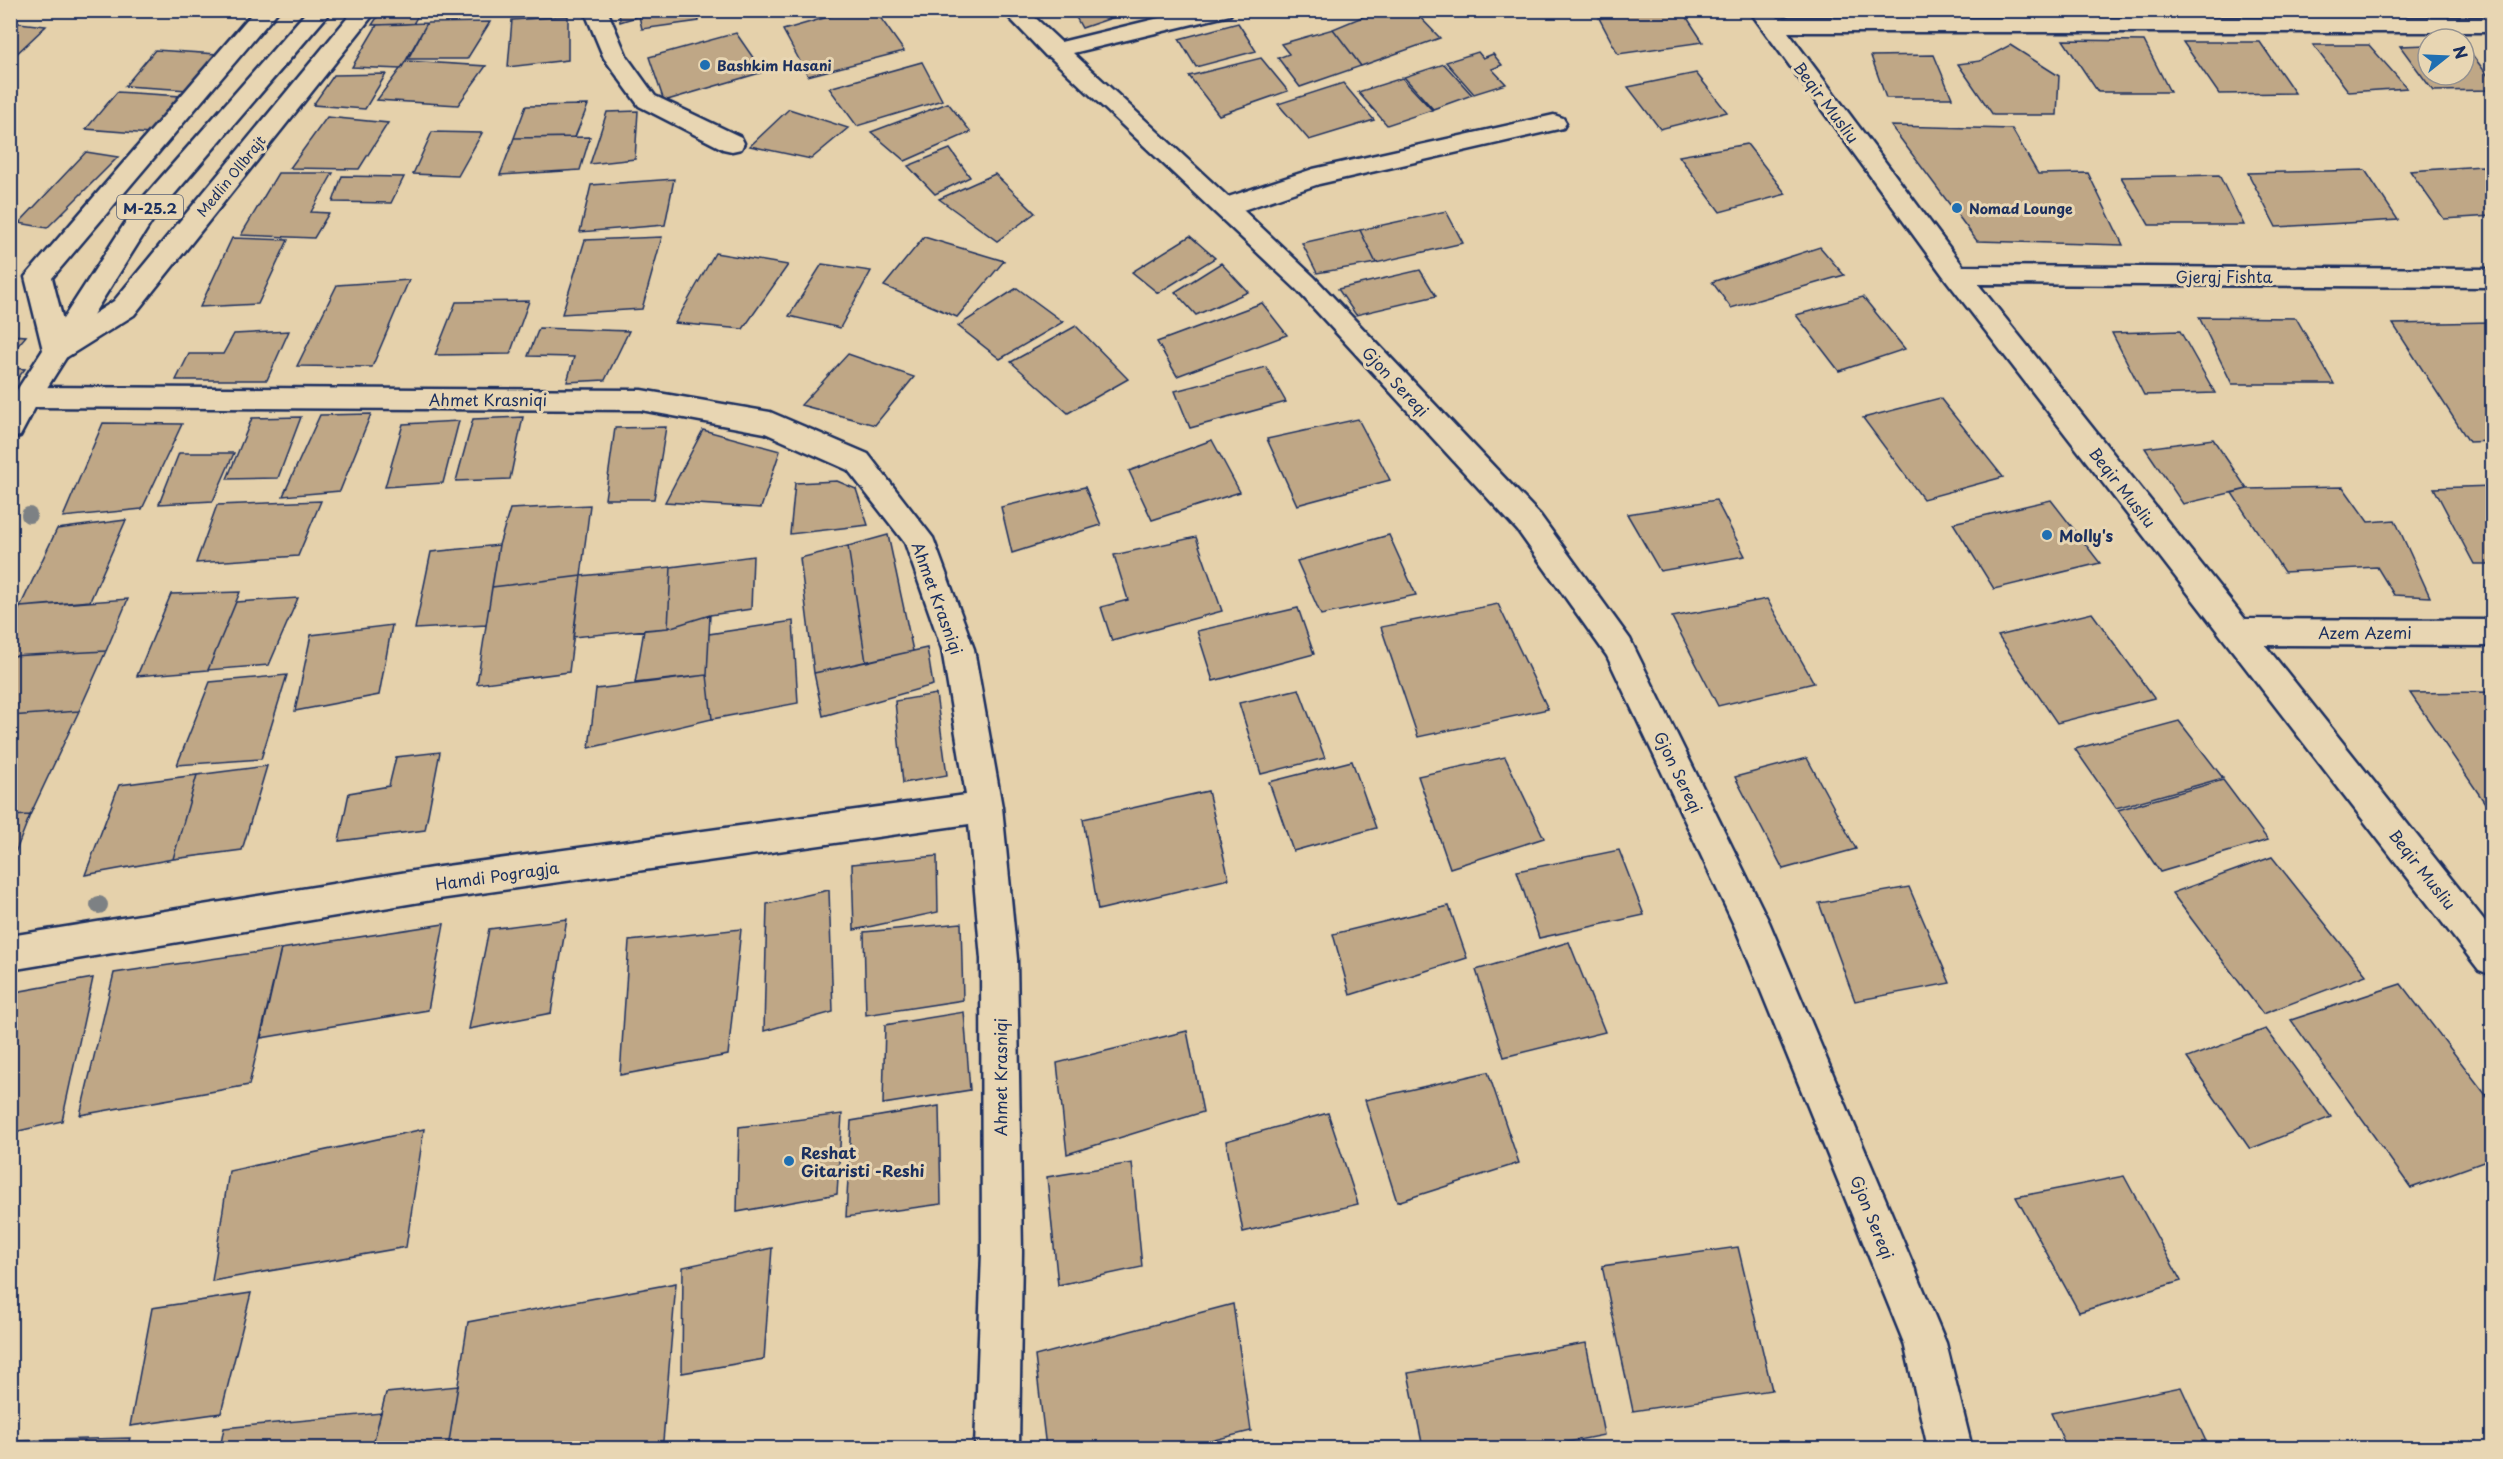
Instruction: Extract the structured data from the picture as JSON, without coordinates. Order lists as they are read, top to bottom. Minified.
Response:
{"streets":{"street":["Beqir Musliu","Medlin Ollbrajt","M-25.2","Gjergj Fishta","Gjon Sereqi","Ahmet Krasniqi","Azem Azemi","Hamdi Pogragja"]},"crossings":[["Beqir Musliu","Gjergj Fishta"],["Beqir Musliu","Azem Azemi"],["Medlin Ollbrajt","Ahmet Krasniqi"],["Ahmet Krasniqi","Hamdi Pogragja"]],"places":["Bashkim Hasani","Nomad Lounge","Molly's","Reshat Gitaristi -Reshi"],"north":"right"}
